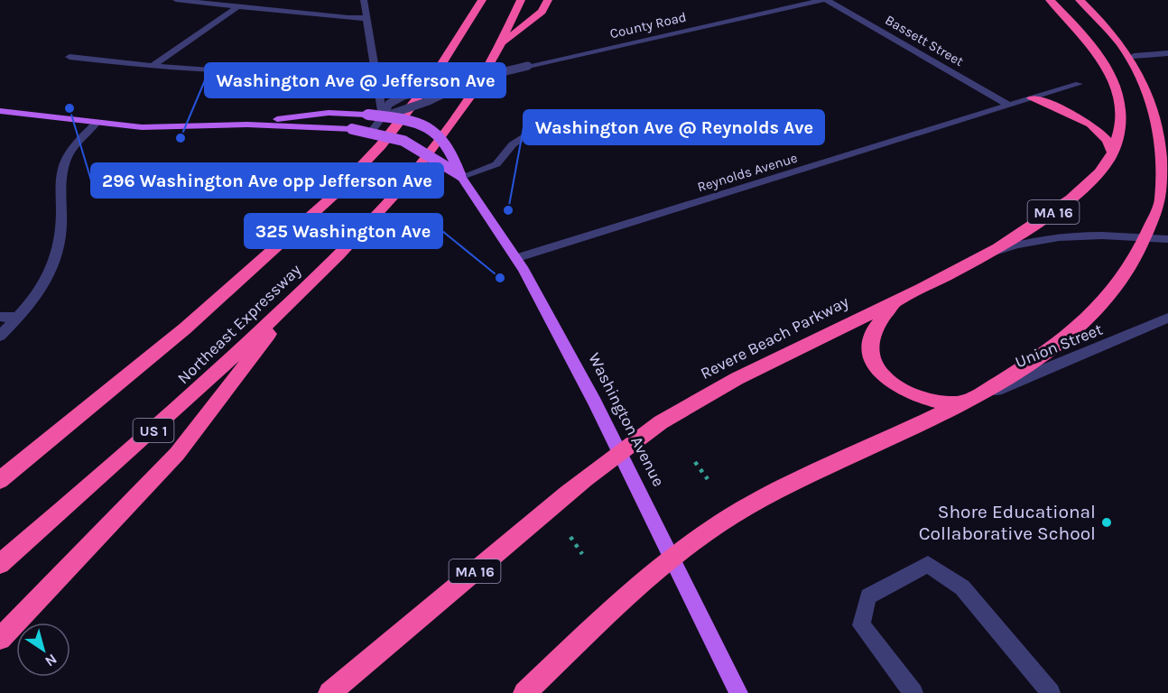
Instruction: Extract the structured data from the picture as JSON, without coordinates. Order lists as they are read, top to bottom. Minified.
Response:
{"streets":{"highway":["MA 16","Northeast Expressway","Revere Beach Parkway","US 1"],"main road":["Washington Avenue"],"street":["County Road","Bassett Street","Reynolds Avenue","Union Street"]},"crossings":[["County Road","Washington Avenue"],["Bassett Street","Reynolds Avenue"],["Reynolds Avenue","Washington Avenue"],["Revere Beach Parkway","Washington Avenue"]],"places":["296 Washington Ave opp Jefferson Ave","Washington Ave @ Jefferson Ave","Washington Ave @ Reynolds Ave","325 Washington Ave","Shore Educational Collaborative School"],"north":"bottom right"}
